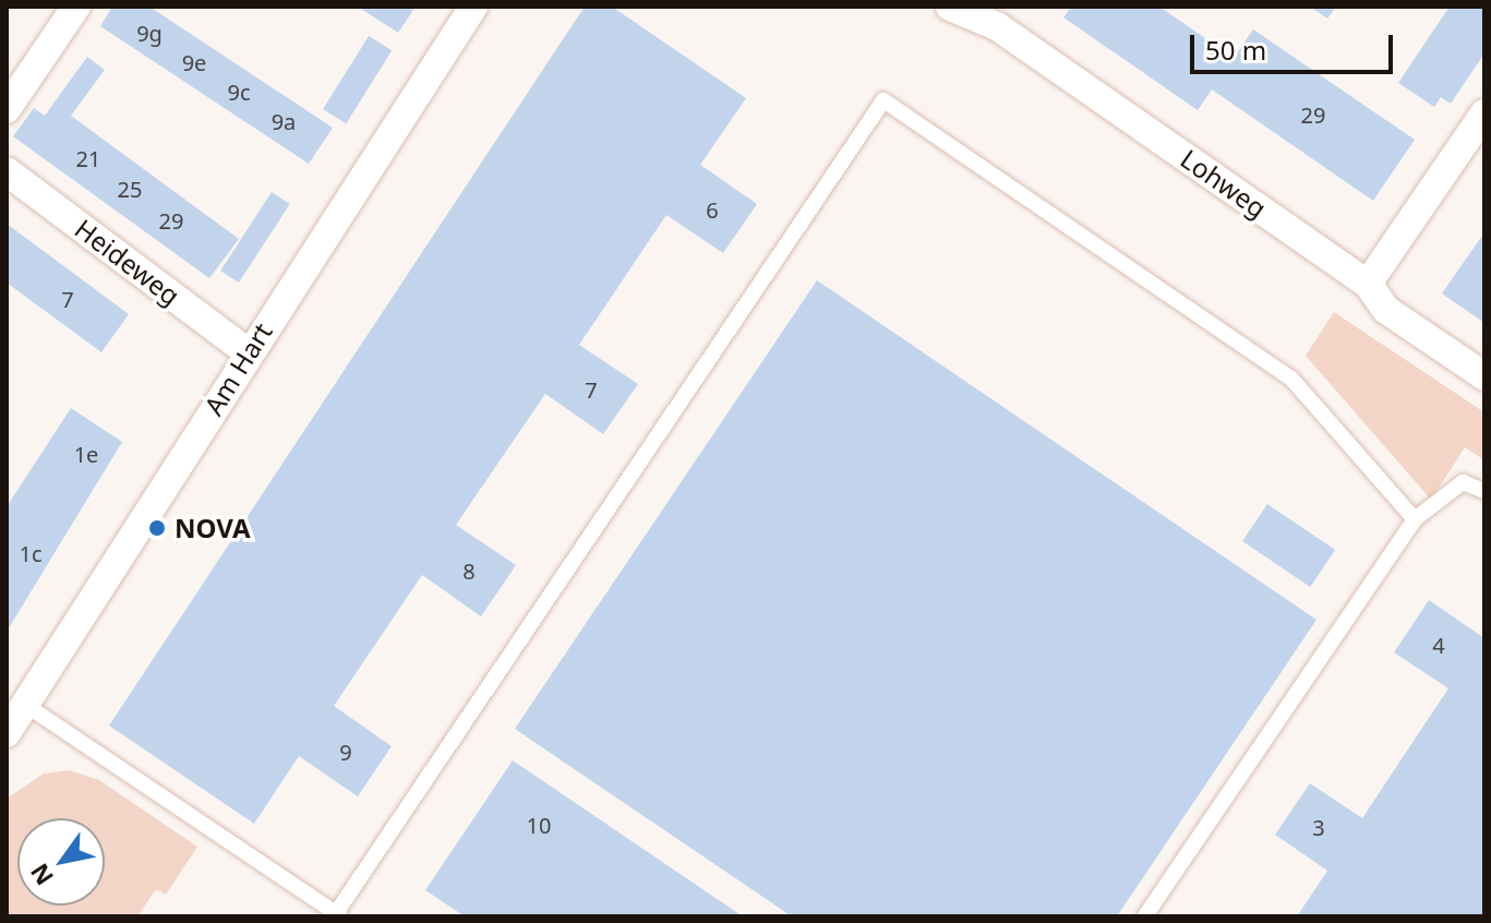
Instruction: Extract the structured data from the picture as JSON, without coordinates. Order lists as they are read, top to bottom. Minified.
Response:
{"streets":{"street":["Lohweg","Heideweg","Am Hart"]},"crossings":[["Heideweg","Am Hart"]],"places":["NOVA"],"house_numbers":["9g","9e","9c","29","9a","21","25","6","29","7","7","1e","1c","8","4","9","10","3"],"scale_bar":"50 m","north":"bottom left"}
